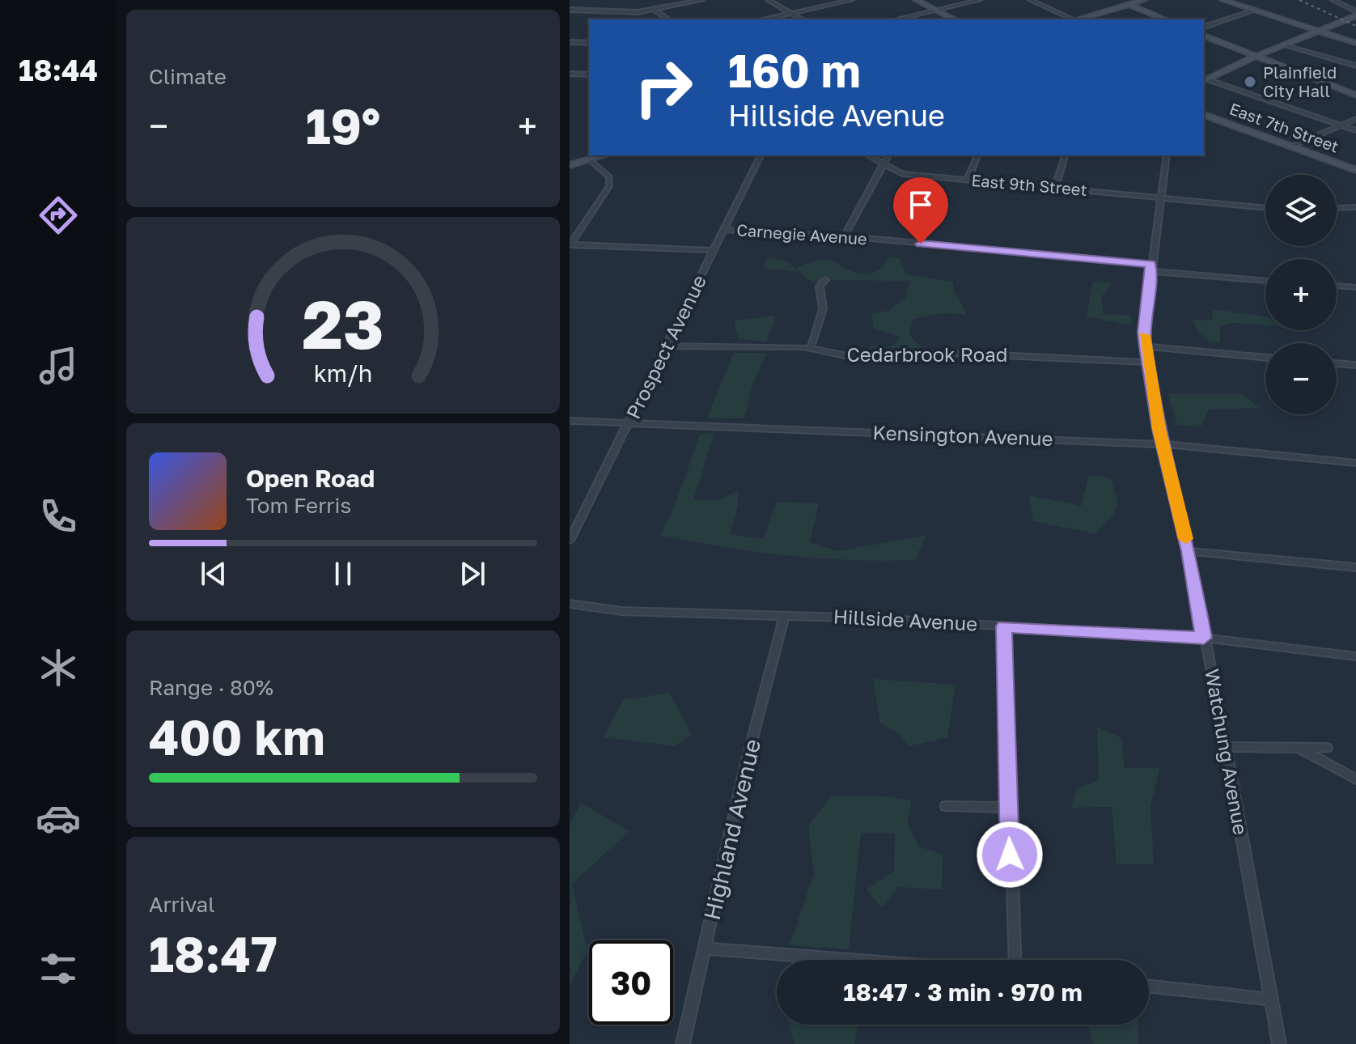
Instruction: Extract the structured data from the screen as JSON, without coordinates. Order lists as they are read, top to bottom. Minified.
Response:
{"streets":{"main road":["East 7th Street"],"street":["East 9th Street","Carnegie Avenue","Prospect Avenue","Cedarbrook Road","Kensington Avenue","Hillside Avenue","Watchung Avenue","Highland Avenue"]},"crossings":[["East 9th Street","Watchung Avenue"],["Carnegie Avenue","Prospect Avenue"],["Carnegie Avenue","Watchung Avenue"],["Prospect Avenue","Cedarbrook Road"],["Prospect Avenue","Kensington Avenue"],["Cedarbrook Road","Watchung Avenue"],["Kensington Avenue","Watchung Avenue"],["Hillside Avenue","Watchung Avenue"],["Hillside Avenue","Highland Avenue"]],"places":["Plainfield City Hall"],"page":{"tabs":"18:44","tile":["Climate",["Range · 80%","400 km"],["Arrival","18:47"]],"turn":["160 m","Hillside Avenue"],"heat":["−","19°","+"],"map_buttons":["+","−"],"song":["Open Road","Tom Ferris"],"limit":"30","trip":"18:47 · 3 min · 970 m","gauge":["23","km/h"]}}
